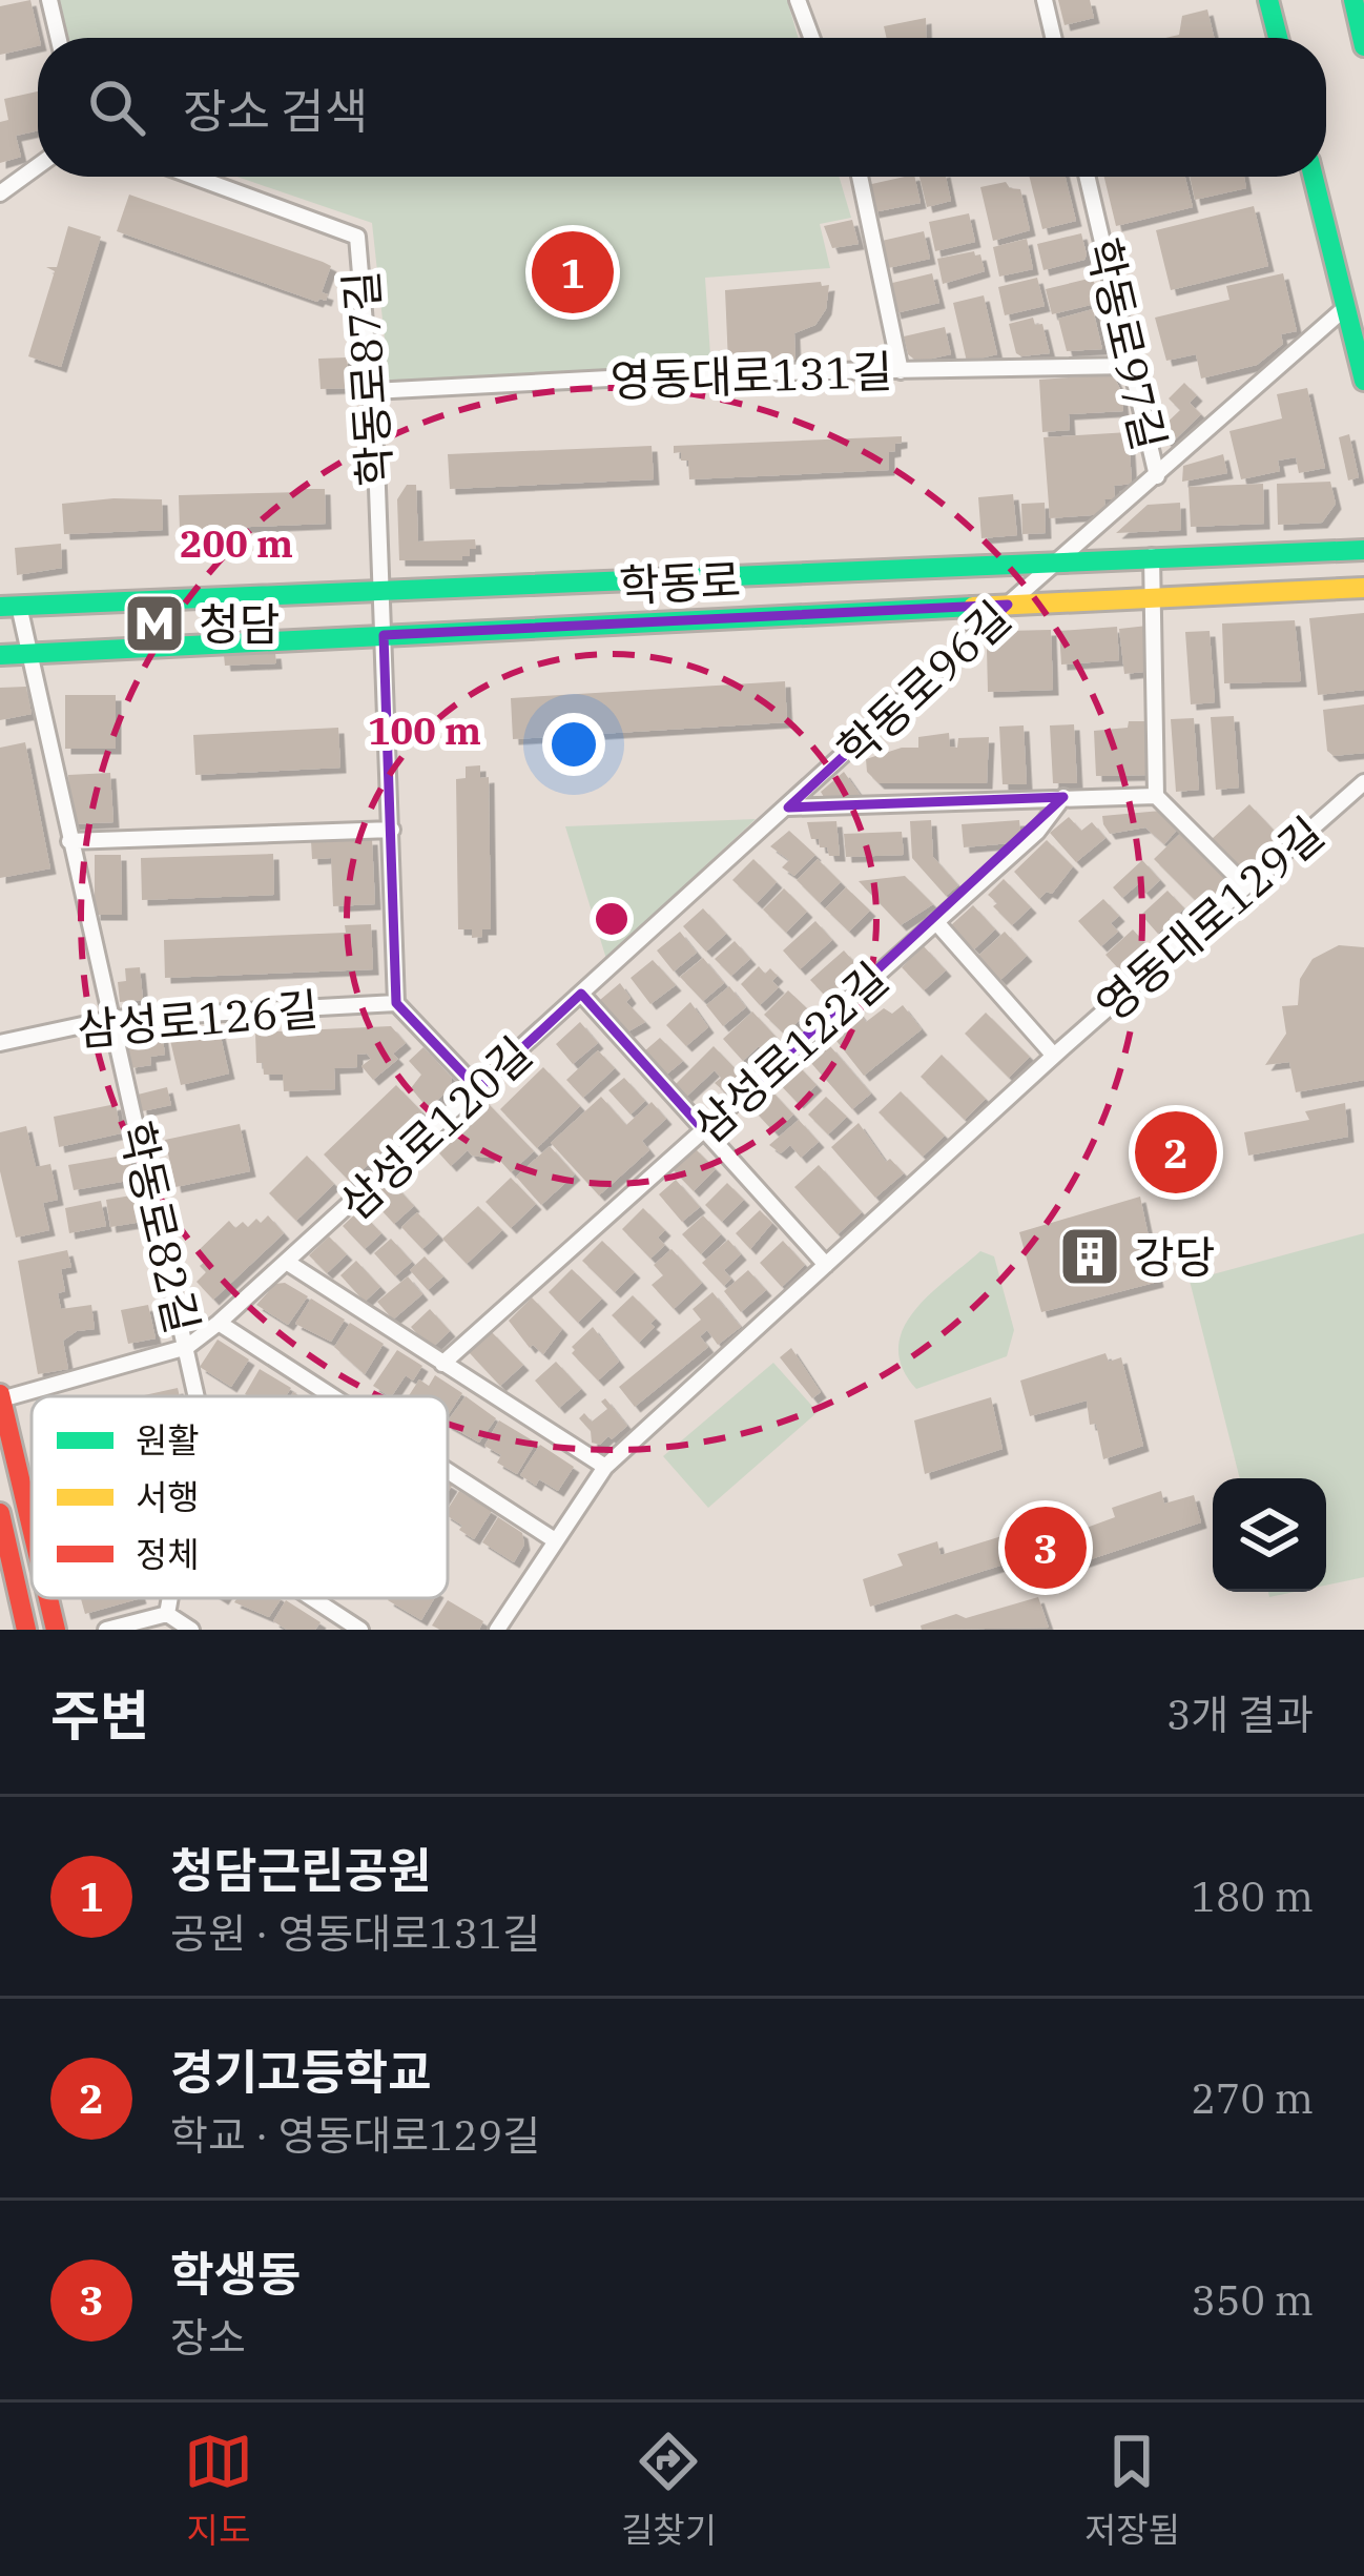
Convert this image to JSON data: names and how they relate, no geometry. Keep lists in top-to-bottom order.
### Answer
{
  "streets": {
    "main road": ["학동로"],
    "street": [
      "학동로97길",
      "영동대로131길",
      "학동로87길",
      "학동로96길",
      "영동대로129길",
      "삼성로126길",
      "삼성로122길",
      "삼성로120길",
      "학동로82길"
    ]
  },
  "crossings": [
    ["학동로97길", "영동대로131길"],
    ["학동로97길", "학동로"],
    ["학동로97길", "학동로96길"],
    ["영동대로131길", "학동로87길"],
    ["학동로87길", "학동로"],
    ["학동로87길", "삼성로126길"],
    ["학동로", "학동로96길"],
    ["학동로", "학동로82길"],
    ["학동로96길", "삼성로120길"],
    ["영동대로129길", "삼성로122길"],
    ["삼성로126길", "학동로82길"],
    ["삼성로120길", "학동로82길"]
  ],
  "places": {
    "metro station": ["청담"],
    "building": ["강당"]
  },
  "legend": ["원활", "서행", "정체"],
  "page": {
    "search": "장소 검색",
    "pins": ["1", "2", "3"],
    "heading": ["주변", "3개 결과"],
    "list": [
      {
        "mark": "1",
        "name": "청담근린공원",
        "note": "공원 · 영동대로131길",
        "value": "180 m"
      },
      {
        "mark": "2",
        "name": "경기고등학교",
        "note": "학교 · 영동대로129길",
        "value": "270 m"
      },
      {
        "mark": "3",
        "name": "학생동",
        "note": "장소",
        "value": "350 m"
      }
    ],
    "nav": ["지도", "길찾기", "저장됨"]
  },
  "rings": ["200 m", "100 m"]
}
